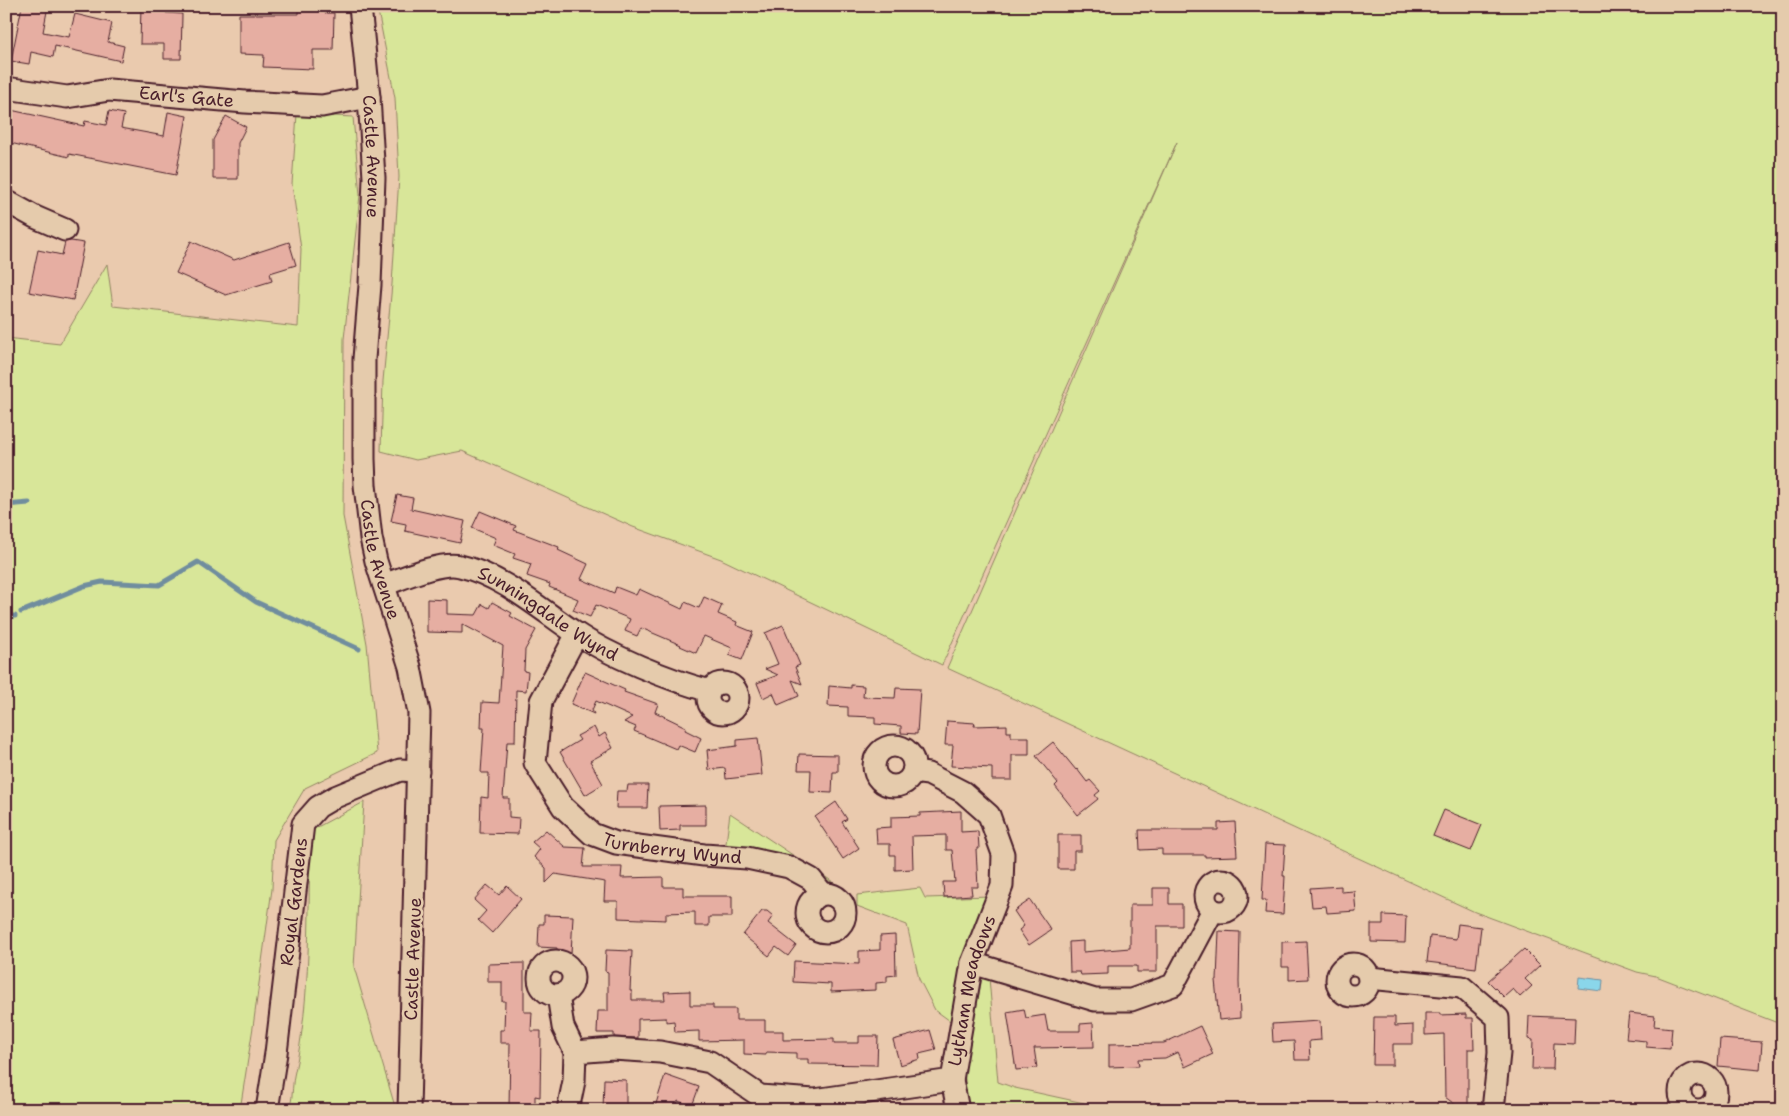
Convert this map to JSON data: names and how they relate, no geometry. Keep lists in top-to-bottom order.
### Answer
{
  "streets": {
    "street": [
      "Earl's Gate",
      "Castle Avenue",
      "Sunningdale Wynd",
      "Turnberry Wynd",
      "Royal Gardens",
      "Lytham Meadows"
    ]
  },
  "crossings": [
    ["Earl's Gate", "Castle Avenue"],
    ["Castle Avenue", "Sunningdale Wynd"],
    ["Castle Avenue", "Royal Gardens"],
    ["Sunningdale Wynd", "Turnberry Wynd"]
  ]
}
